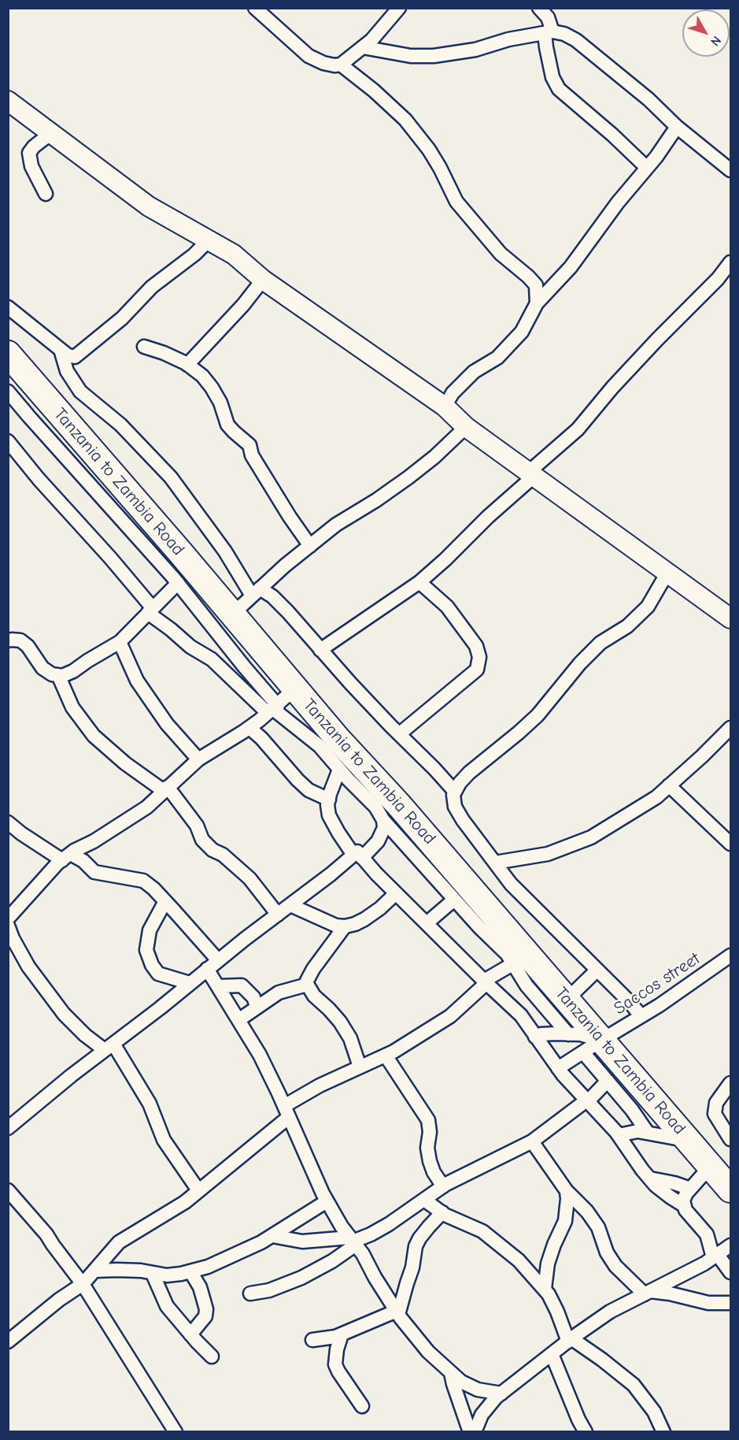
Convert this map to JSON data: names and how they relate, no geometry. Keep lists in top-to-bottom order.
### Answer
{
  "streets": {
    "highway": ["Tanzania to Zambia Road"],
    "street": ["Saccos street"]
  },
  "crossings": [
    ["Tanzania to Zambia Road", "Saccos street"]
  ],
  "north": "bottom right"
}
